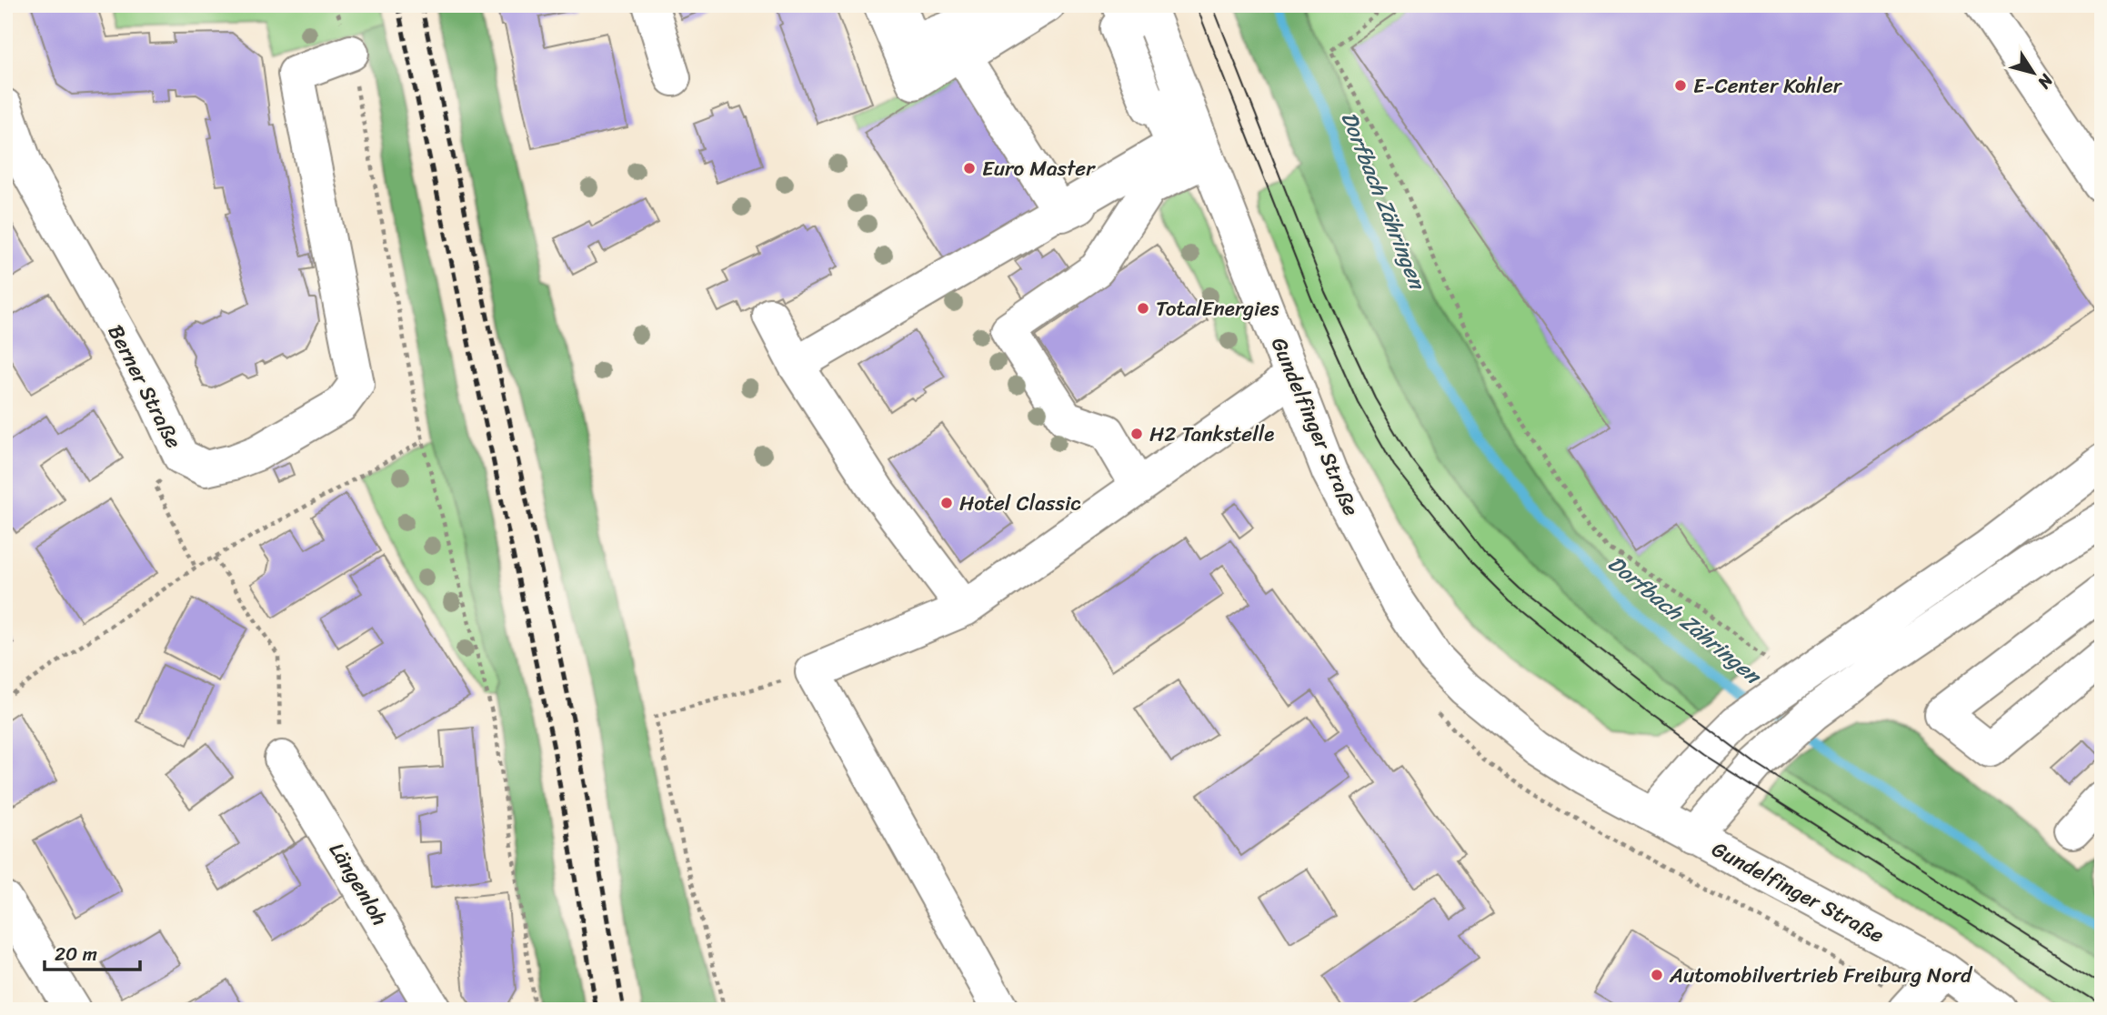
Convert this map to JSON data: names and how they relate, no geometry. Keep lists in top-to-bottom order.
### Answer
{
  "streets": {
    "street": ["Berner Straße", "Gundelfinger Straße", "Längenloh"]
  },
  "water": ["Dorfbach Zähringen"],
  "places": [
    "E-Center Kohler",
    "Euro Master",
    "TotalEnergies",
    "H2 Tankstelle",
    "Hotel Classic",
    "Automobilvertrieb Freiburg Nord"
  ],
  "scale_bar": "20 m",
  "north": "bottom right"
}
